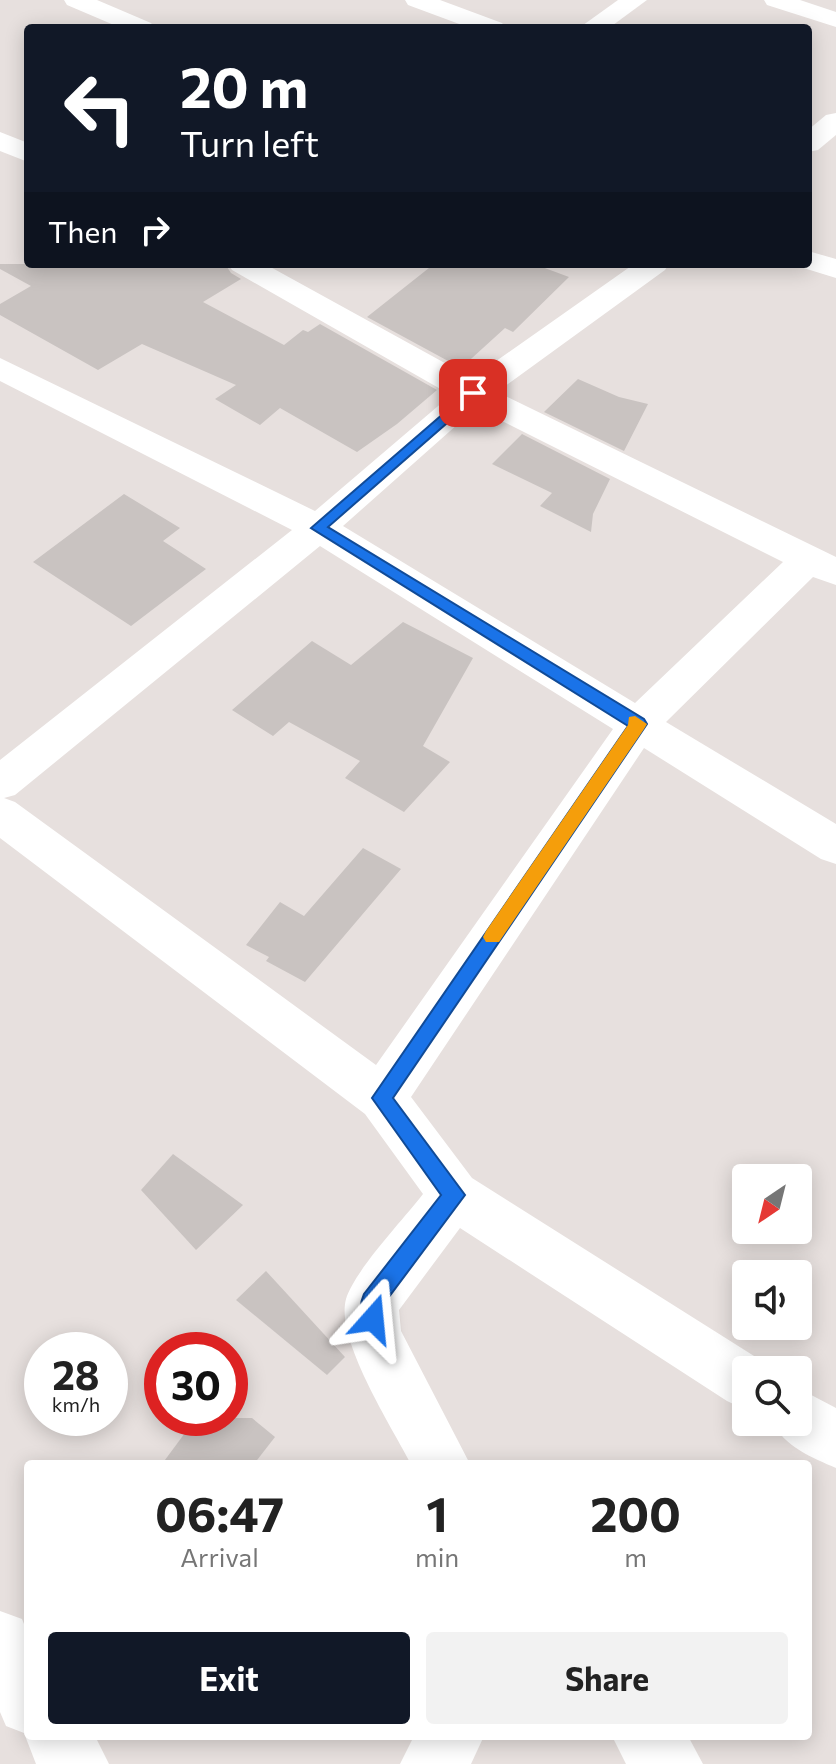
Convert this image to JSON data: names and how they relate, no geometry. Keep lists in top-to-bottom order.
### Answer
{
  "north": "bottom left",
  "page": {
    "turn": ["20 m", "Turn left"],
    "then": "Then",
    "speed": "28 km/h",
    "limit": "30",
    "eta": [
      "06:47",
      "Arrival",
      "1",
      "min",
      "200",
      "m"
    ],
    "buttons": ["Exit", "Share"]
  }
}
